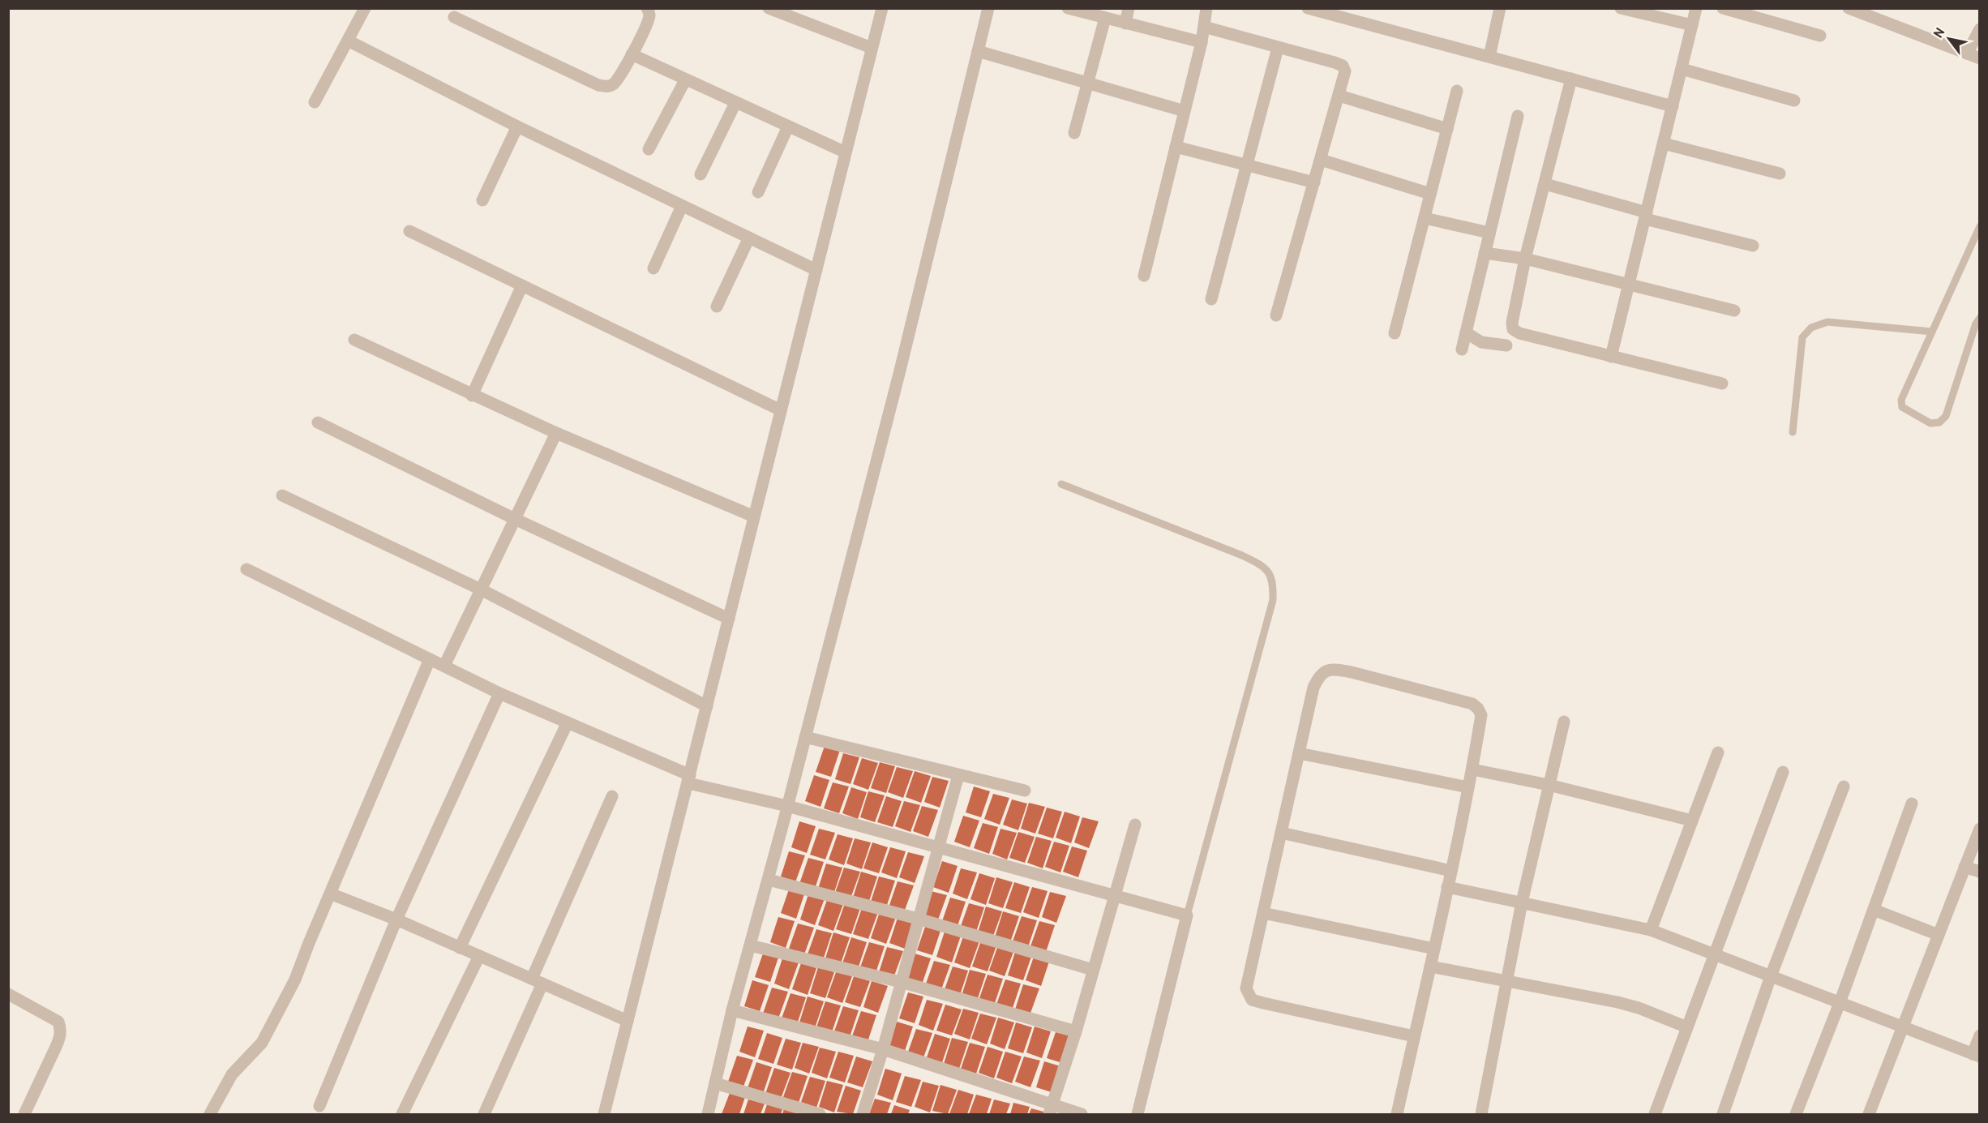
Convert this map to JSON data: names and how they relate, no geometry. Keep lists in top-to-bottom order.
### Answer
{
  "north": "top left"
}
